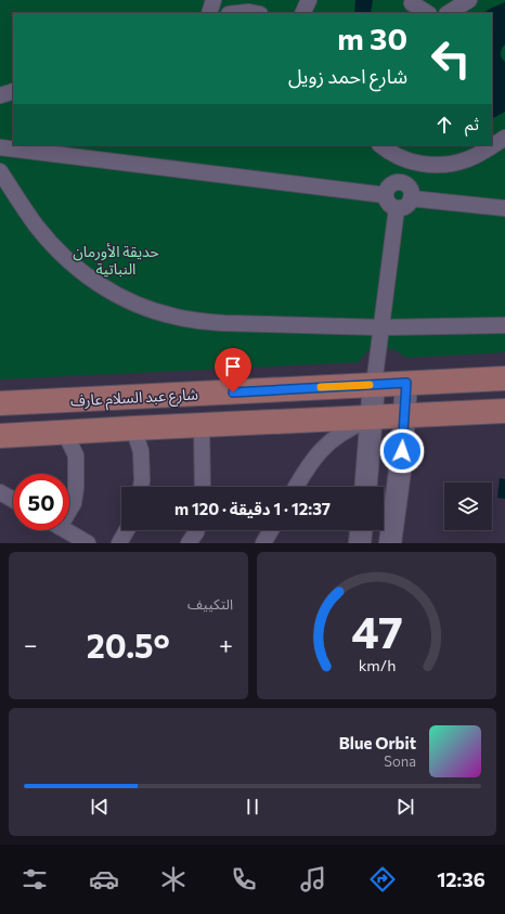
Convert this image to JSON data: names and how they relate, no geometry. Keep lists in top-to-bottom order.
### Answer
{
  "streets": {
    "main road": ["شارع عبد السلام عارف"]
  },
  "parks": ["حديقة الأورمان النباتية"],
  "page": {
    "turn": ["30 m", "شارع احمد زويل"],
    "then": "ثم",
    "limit": "50",
    "trip": "12:37 · 1 دقيقة · 120 m",
    "tile": "التكييف",
    "heat": ["−", "20.5°", "+"],
    "song": ["Blue Orbit", "Sona"],
    "tabs": "12:36",
    "gauge": ["47", "km/h"]
  }
}
